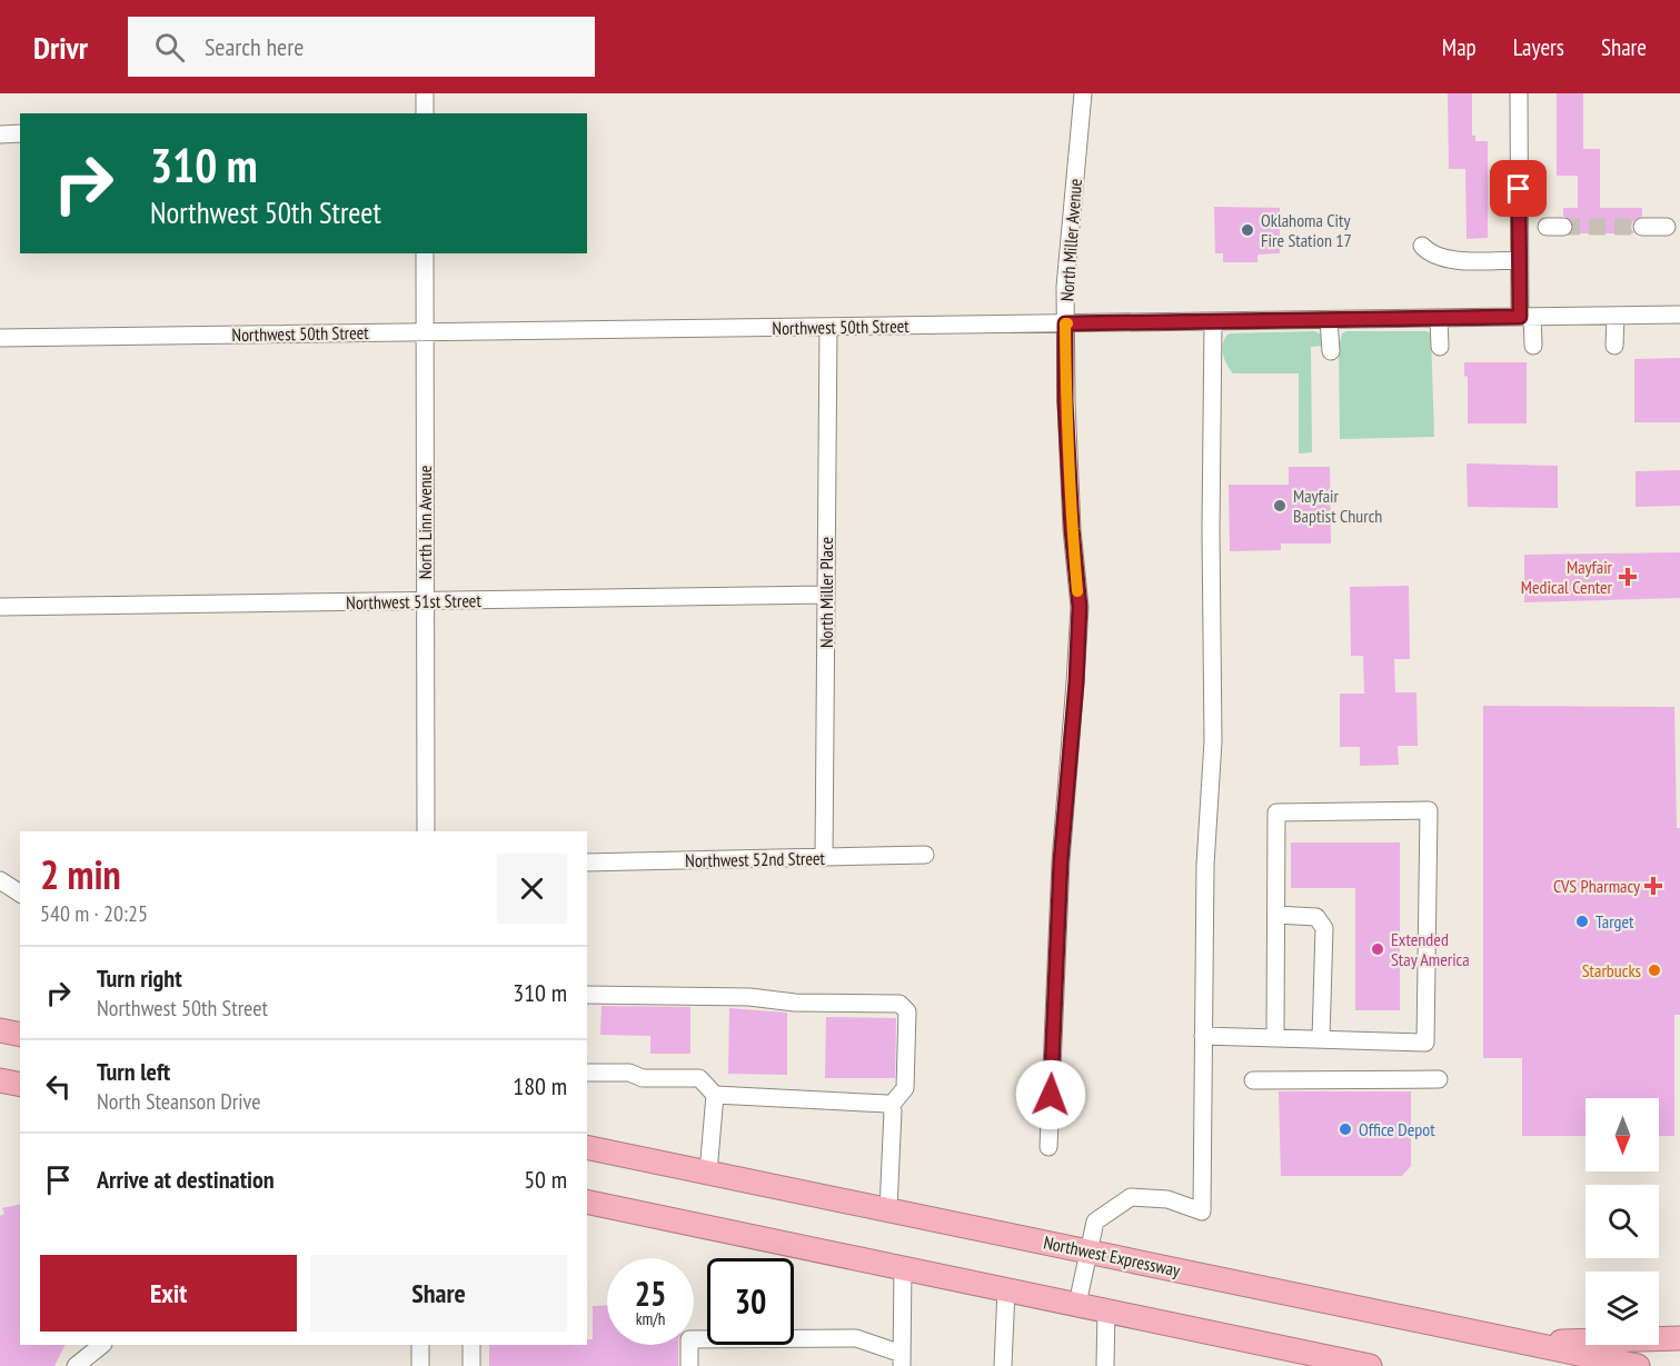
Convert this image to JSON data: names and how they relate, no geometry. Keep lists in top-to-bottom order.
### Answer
{
  "streets": {
    "highway": ["Northwest Expressway"],
    "street": [
      "North Miller Avenue",
      "Northwest 50th Street",
      "North Linn Avenue",
      "North Miller Place",
      "Northwest 51st Street",
      "Northwest 52nd Street"
    ]
  },
  "crossings": [
    ["North Miller Avenue", "Northwest 50th Street"],
    ["Northwest 50th Street", "North Linn Avenue"],
    ["Northwest 50th Street", "North Miller Place"],
    ["North Linn Avenue", "Northwest 51st Street"],
    ["North Miller Place", "Northwest 51st Street"],
    ["North Miller Place", "Northwest 52nd Street"]
  ],
  "places": {
    "other": [
      "Oklahoma City Fire Station 17",
      "Mayfair Baptist Church",
      "Target",
      "Extended Stay America",
      "Starbucks",
      "Office Depot"
    ],
    "health": ["Mayfair Medical Center", "CVS Pharmacy"]
  },
  "north": "bottom",
  "page": {
    "header": "Drivr",
    "search": "Search here",
    "nav": ["Map", "Layers", "Share"],
    "turn": ["310 m", "Northwest 50th Street"],
    "heading": ["2 min", "540 m · 20:25"],
    "list": [
      {
        "name": "Turn right",
        "note": "Northwest 50th Street",
        "value": "310 m"
      },
      {
        "name": "Turn left",
        "note": "North Steanson Drive",
        "value": "180 m"
      },
      {
        "name": "Arrive at destination",
        "value": "50 m"
      }
    ],
    "buttons": ["Exit", "Share"],
    "speed": "25 km/h",
    "limit": "30"
  }
}
